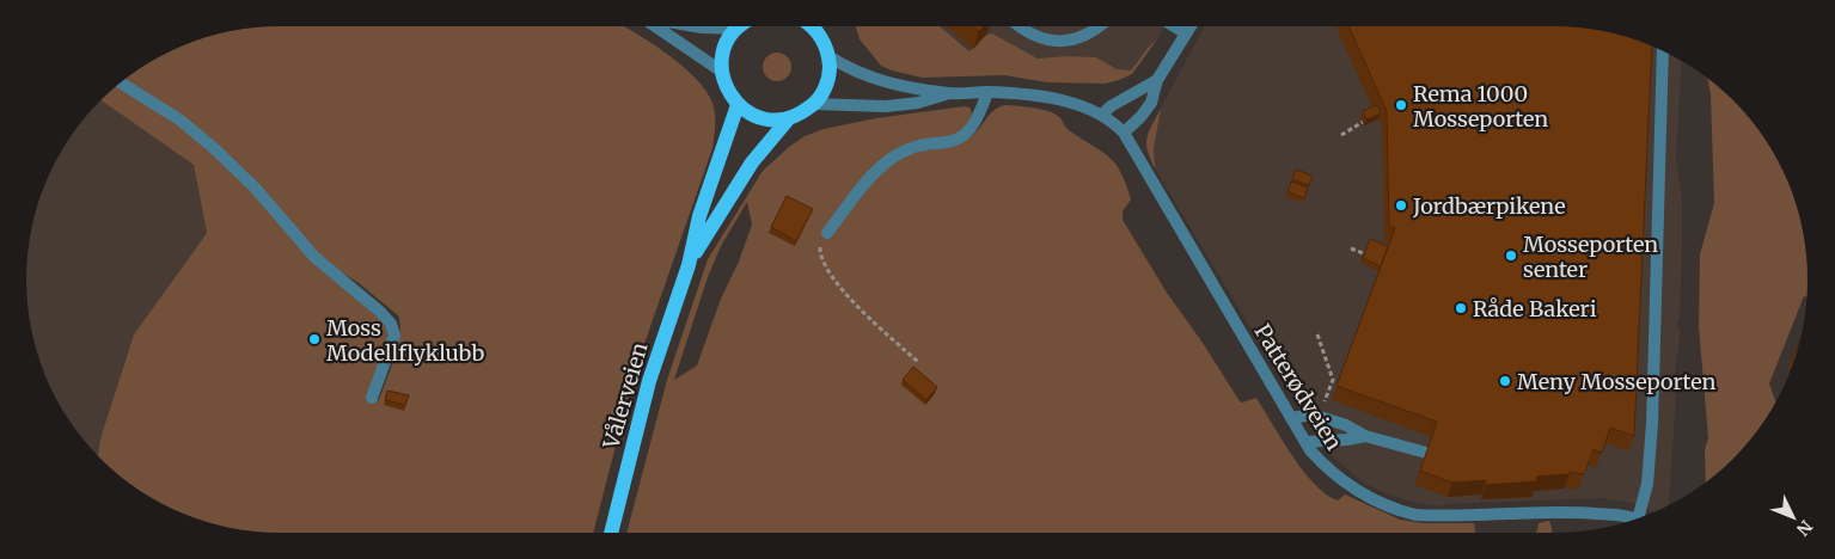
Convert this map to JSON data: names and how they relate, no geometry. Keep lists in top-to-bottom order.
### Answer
{
  "streets": {
    "main road": ["Vålerveien"],
    "street": ["Patterødveien"]
  },
  "places": [
    "Rema 1000 Mosseporten",
    "Jordbærpikene",
    "Mosseporten senter",
    "Råde Bakeri",
    "Moss Modellflyklubb",
    "Meny Mosseporten"
  ],
  "north": "bottom right"
}
